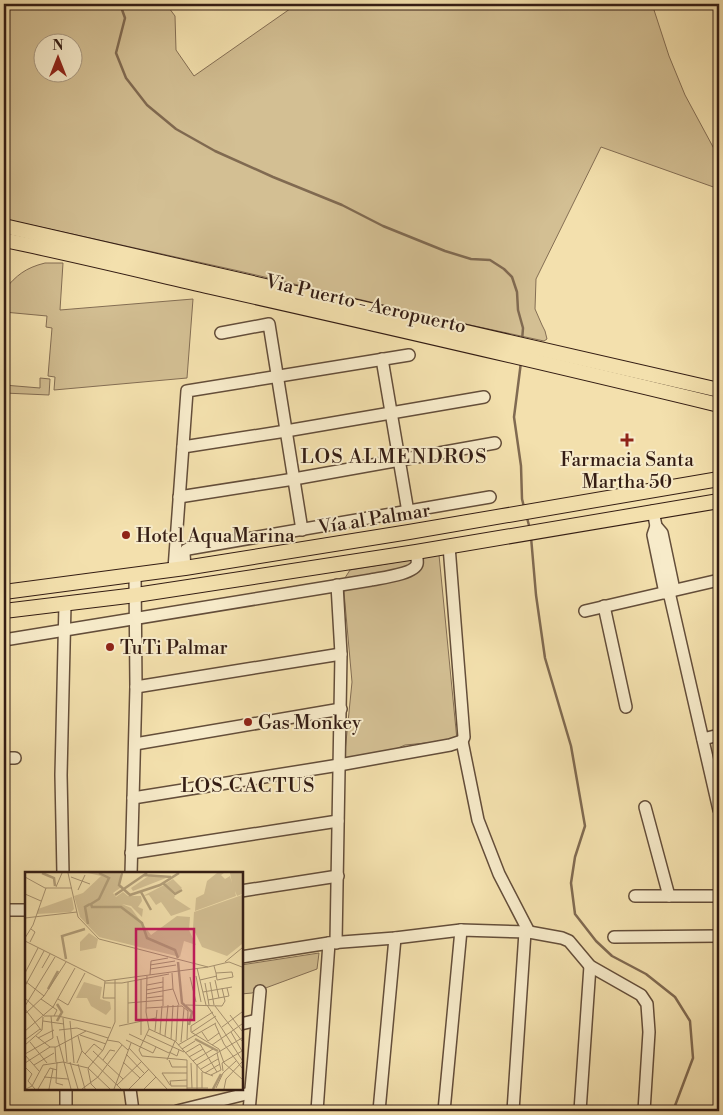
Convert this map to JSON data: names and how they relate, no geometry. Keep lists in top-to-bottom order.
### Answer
{
  "streets": {
    "main road": ["Via Puerto - Aeropuerto", "Vía al Palmar"]
  },
  "districts": ["LOS ALMENDROS", "LOS CACTUS"],
  "places": {
    "health": ["Farmacia Santa Martha 50"],
    "other": ["Hotel AquaMarina", "TuTi Palmar", "Gas Monkey"]
  },
  "north": "top"
}
